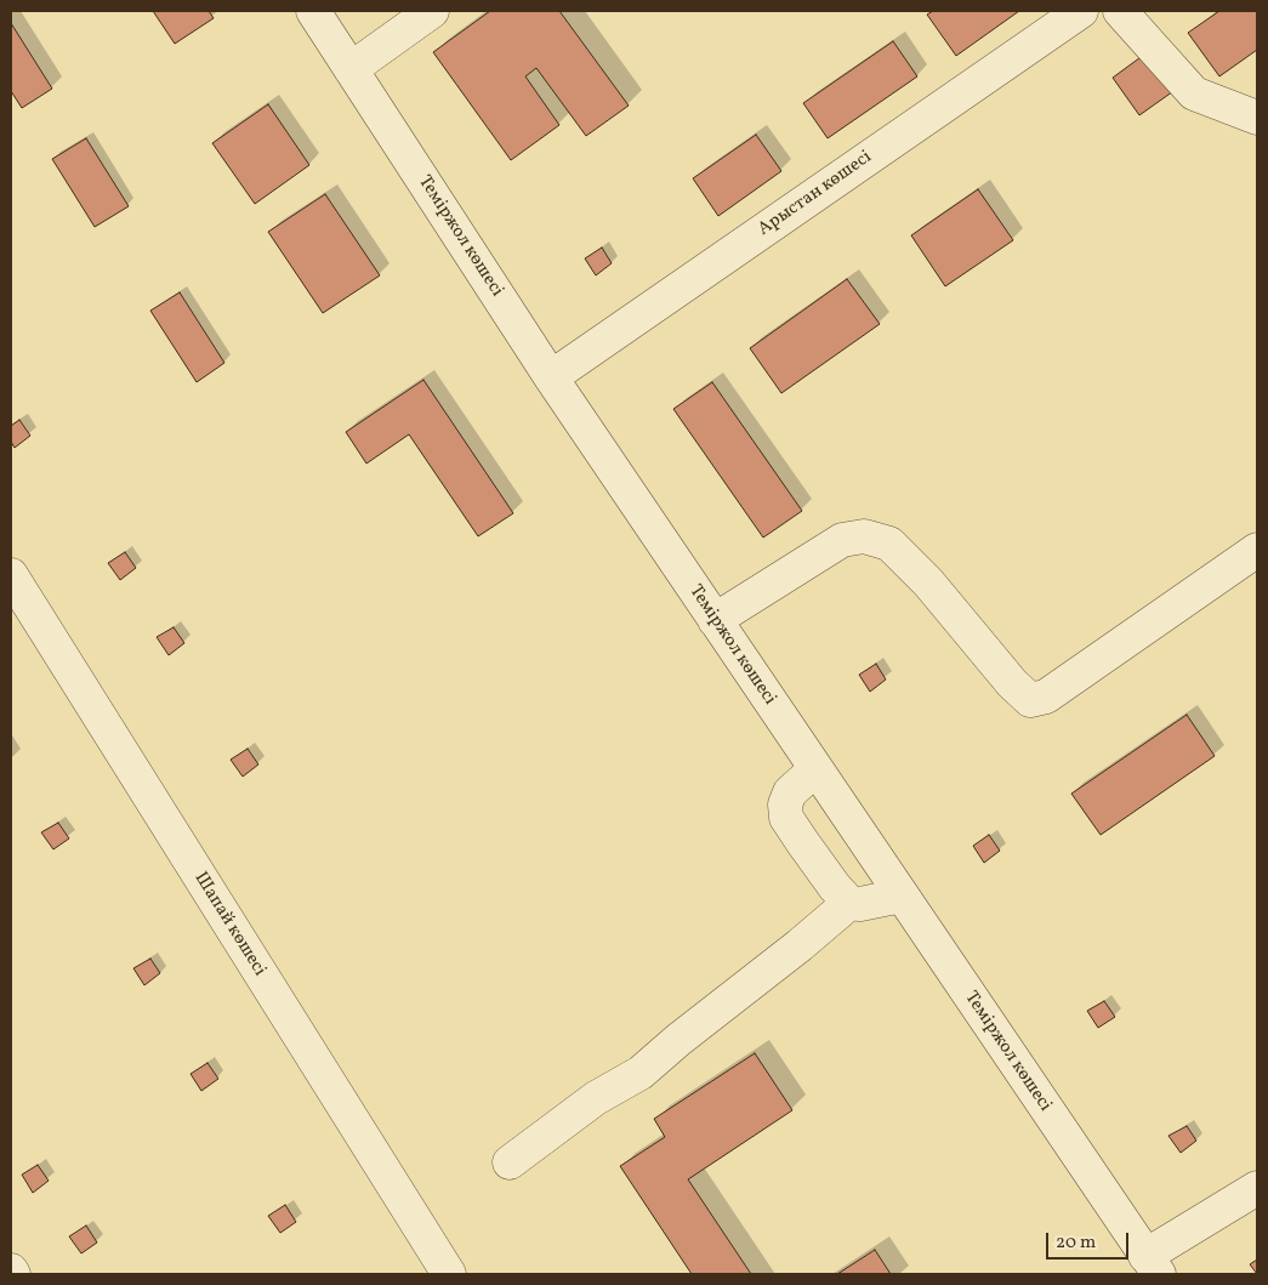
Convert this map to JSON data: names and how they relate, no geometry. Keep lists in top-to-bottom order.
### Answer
{
  "streets": {
    "street": ["Арыстан көшесі", "Теміржол көшесі", "Шапай көшесі"]
  },
  "crossings": [
    ["Арыстан көшесі", "Теміржол көшесі"]
  ],
  "scale_bar": "20 m"
}
